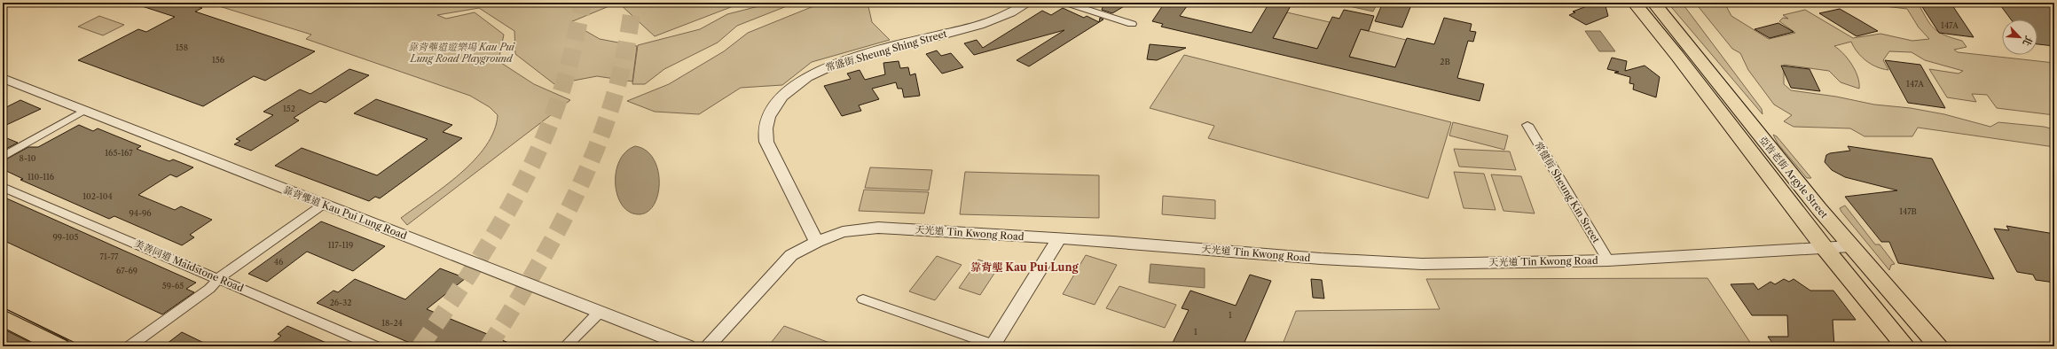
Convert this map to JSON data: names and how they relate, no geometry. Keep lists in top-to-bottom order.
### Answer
{
  "streets": {
    "main road": ["亞皆老街 Argyle Street"],
    "street": [
      "常盛街 Sheung Shing Street",
      "常健街 Sheung Kin Street",
      "靠背壟道 Kau Pui Lung Road",
      "天光道 Tin Kwong Road",
      "美善同道 Maidstone Road"
    ]
  },
  "crossings": [
    ["常盛街 Sheung Shing Street", "天光道 Tin Kwong Road"],
    ["亞皆老街 Argyle Street", "天光道 Tin Kwong Road"],
    ["常健街 Sheung Kin Street", "天光道 Tin Kwong Road"]
  ],
  "districts": ["靠背壟 Kau Pui Lung"],
  "parks": ["靠背壟道遊樂場 Kau Pui Lung Road Playground"],
  "house_numbers": [
    "147A",
    "158",
    "156",
    "2B",
    "147A",
    "152",
    "165-167",
    "8-10",
    "110-116",
    "102-104",
    "147B",
    "94-96",
    "99-105",
    "117-119",
    "71-77",
    "46",
    "67-69",
    "59-65",
    "26-32",
    "1",
    "18-24",
    "1"
  ],
  "north": "bottom right"
}
